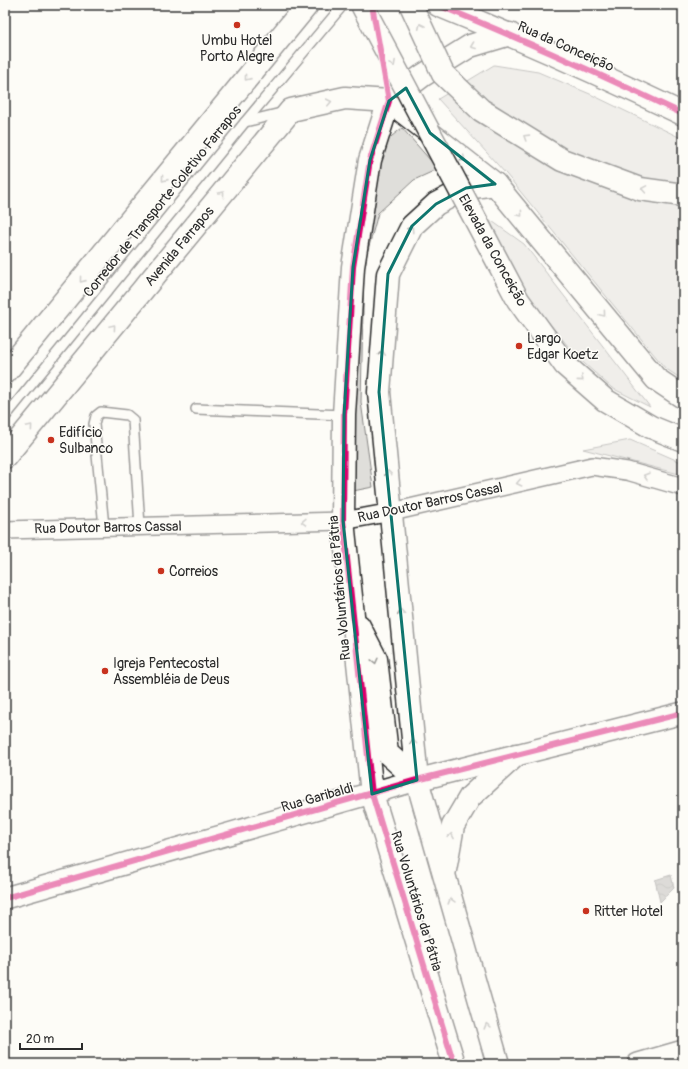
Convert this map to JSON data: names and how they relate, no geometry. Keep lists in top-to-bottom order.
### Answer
{
  "streets": {
    "main road": [
      "Rua da Conceição",
      "Avenida Farrapos",
      "Elevada da Conceição",
      "Rua Voluntários da Pátria"
    ],
    "street": ["Rua Doutor Barros Cassal", "Rua Garibaldi"],
    "lane": ["Corredor de Transporte Coletivo Farrapos"]
  },
  "crossings": [
    ["Rua Doutor Barros Cassal", "Rua Voluntários da Pátria"],
    ["Rua Voluntários da Pátria", "Rua Garibaldi"]
  ],
  "one_way": ["Rua Doutor Barros Cassal"],
  "places": [
    "Umbu Hotel Porto Alegre",
    "Largo Edgar Koetz",
    "Edifício Sulbanco",
    "Correios",
    "Igreja Pentecostal Assembléia de Deus",
    "Ritter Hotel"
  ],
  "scale_bar": "20 m"
}
